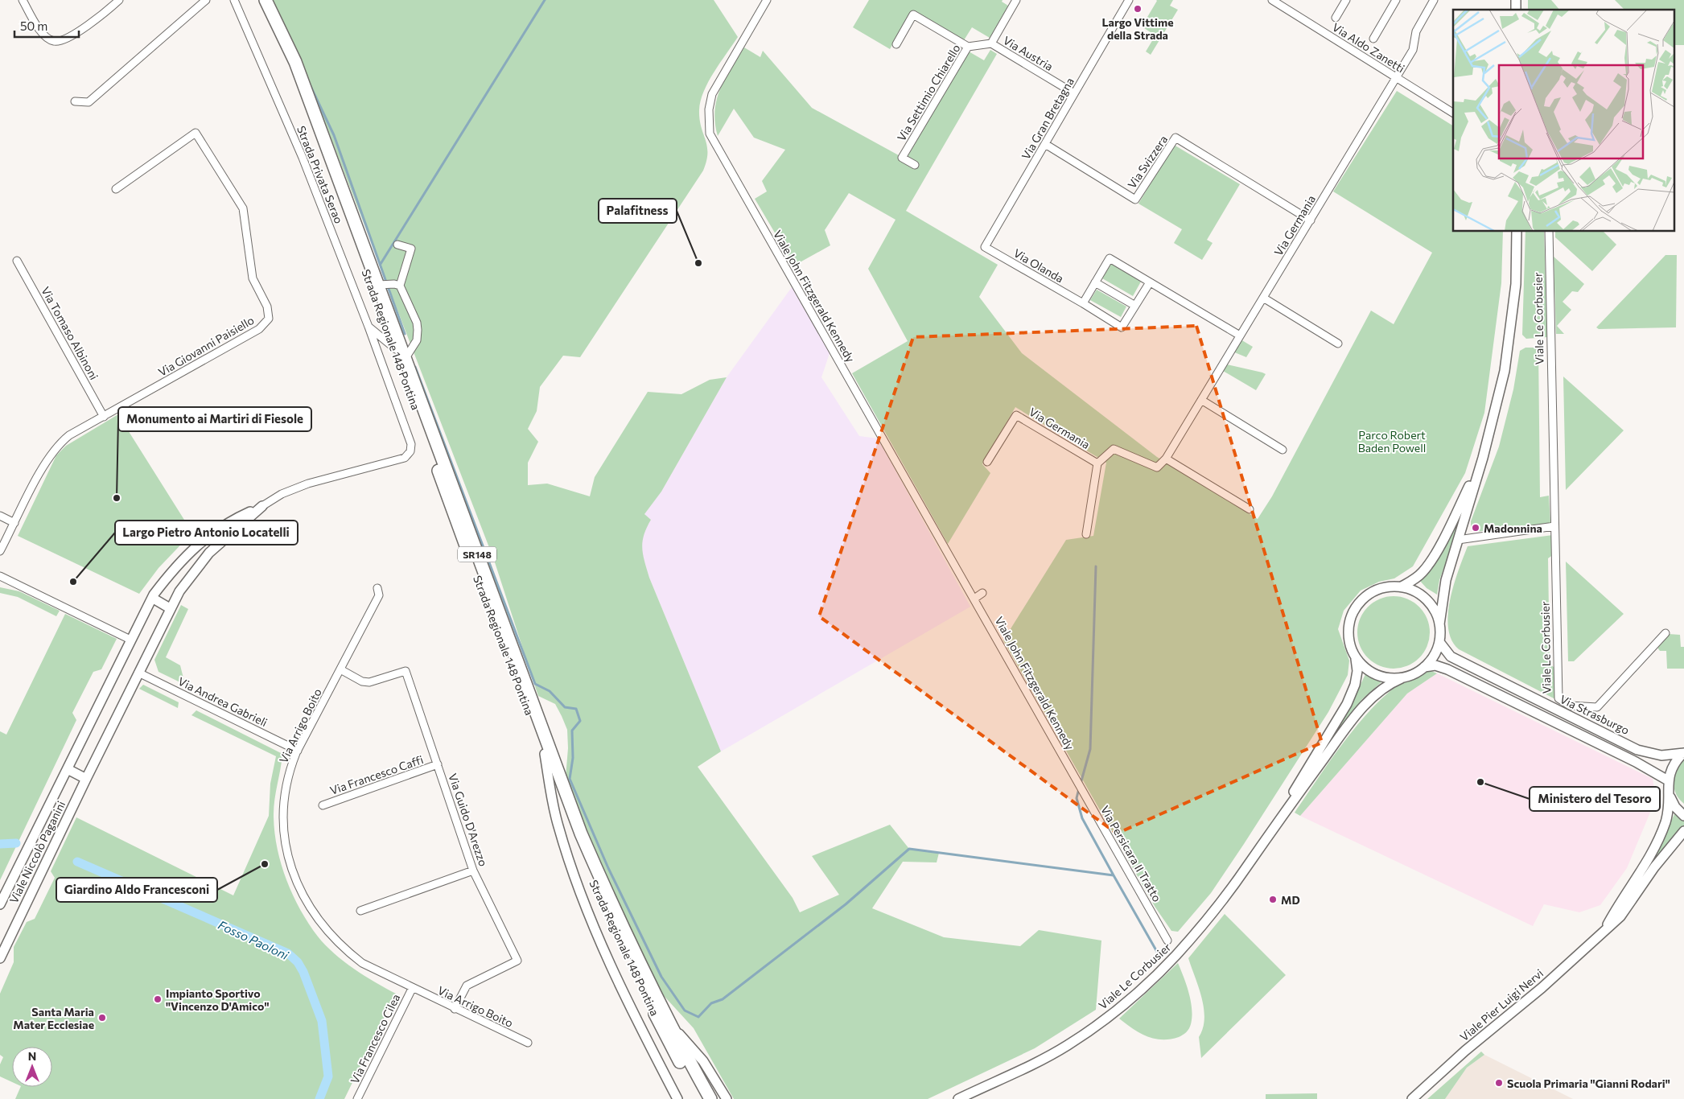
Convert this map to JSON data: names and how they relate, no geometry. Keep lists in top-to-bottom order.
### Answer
{
  "streets": {
    "main road": ["Strada Regionale 148 Pontina", "SR148"],
    "street": [
      "Via Aldo Zanetti",
      "Via Austria",
      "Via Settimio Chiarello",
      "Via Gran Bretagna",
      "Via Svizzera",
      "Strada Privata Serao",
      "Via Germania",
      "Via Olanda",
      "Viale John Fitzgerald Kennedy",
      "Viale Le Corbusier",
      "Via Tomaso Albinoni",
      "Via Giovanni Paisiello",
      "Via Andrea Gabrieli",
      "Via Strasburgo",
      "Via Arrigo Boito",
      "Via Francesco Caffi",
      "Via Guido D'Arezzo",
      "Viale Niccolò Paganini",
      "Via Persicara II Tratto",
      "Viale Pier Luigi Nervi",
      "Via Francesco Cilea"
    ]
  },
  "crossings": [
    ["Via Aldo Zanetti", "Via Germania"],
    ["Via Austria", "Via Settimio Chiarello"],
    ["Via Austria", "Via Gran Bretagna"],
    ["Via Gran Bretagna", "Via Svizzera"],
    ["Via Gran Bretagna", "Via Olanda"],
    ["Via Svizzera", "Via Germania"],
    ["Strada Privata Serao", "Strada Regionale 148 Pontina"],
    ["Strada Privata Serao", "Viale Niccolò Paganini"],
    ["Viale John Fitzgerald Kennedy", "Via Persicara II Tratto"],
    ["Viale Le Corbusier", "Via Strasburgo"],
    ["Via Tomaso Albinoni", "Via Giovanni Paisiello"],
    ["Via Andrea Gabrieli", "Via Arrigo Boito"],
    ["Via Andrea Gabrieli", "Viale Niccolò Paganini"],
    ["Via Arrigo Boito", "Via Guido D'Arezzo"],
    ["Via Arrigo Boito", "Via Francesco Cilea"],
    ["Via Francesco Caffi", "Via Guido D'Arezzo"]
  ],
  "water": ["Fosso Paoloni"],
  "parks": ["Parco Robert Baden Powell"],
  "places": [
    "Largo Vittime della Strada",
    "Palafitness",
    "Monumento ai Martiri di Fiesole",
    "Madonnina",
    "Largo Pietro Antonio Locatelli",
    "Ministero del Tesoro",
    "Giardino Aldo Francesconi",
    "MD",
    "Impianto Sportivo \"Vincenzo D'Amico\"",
    "Santa Maria Mater Ecclesiae",
    "Scuola Primaria \"Gianni Rodari\""
  ],
  "scale_bar": "50 m",
  "north": "top"
}
